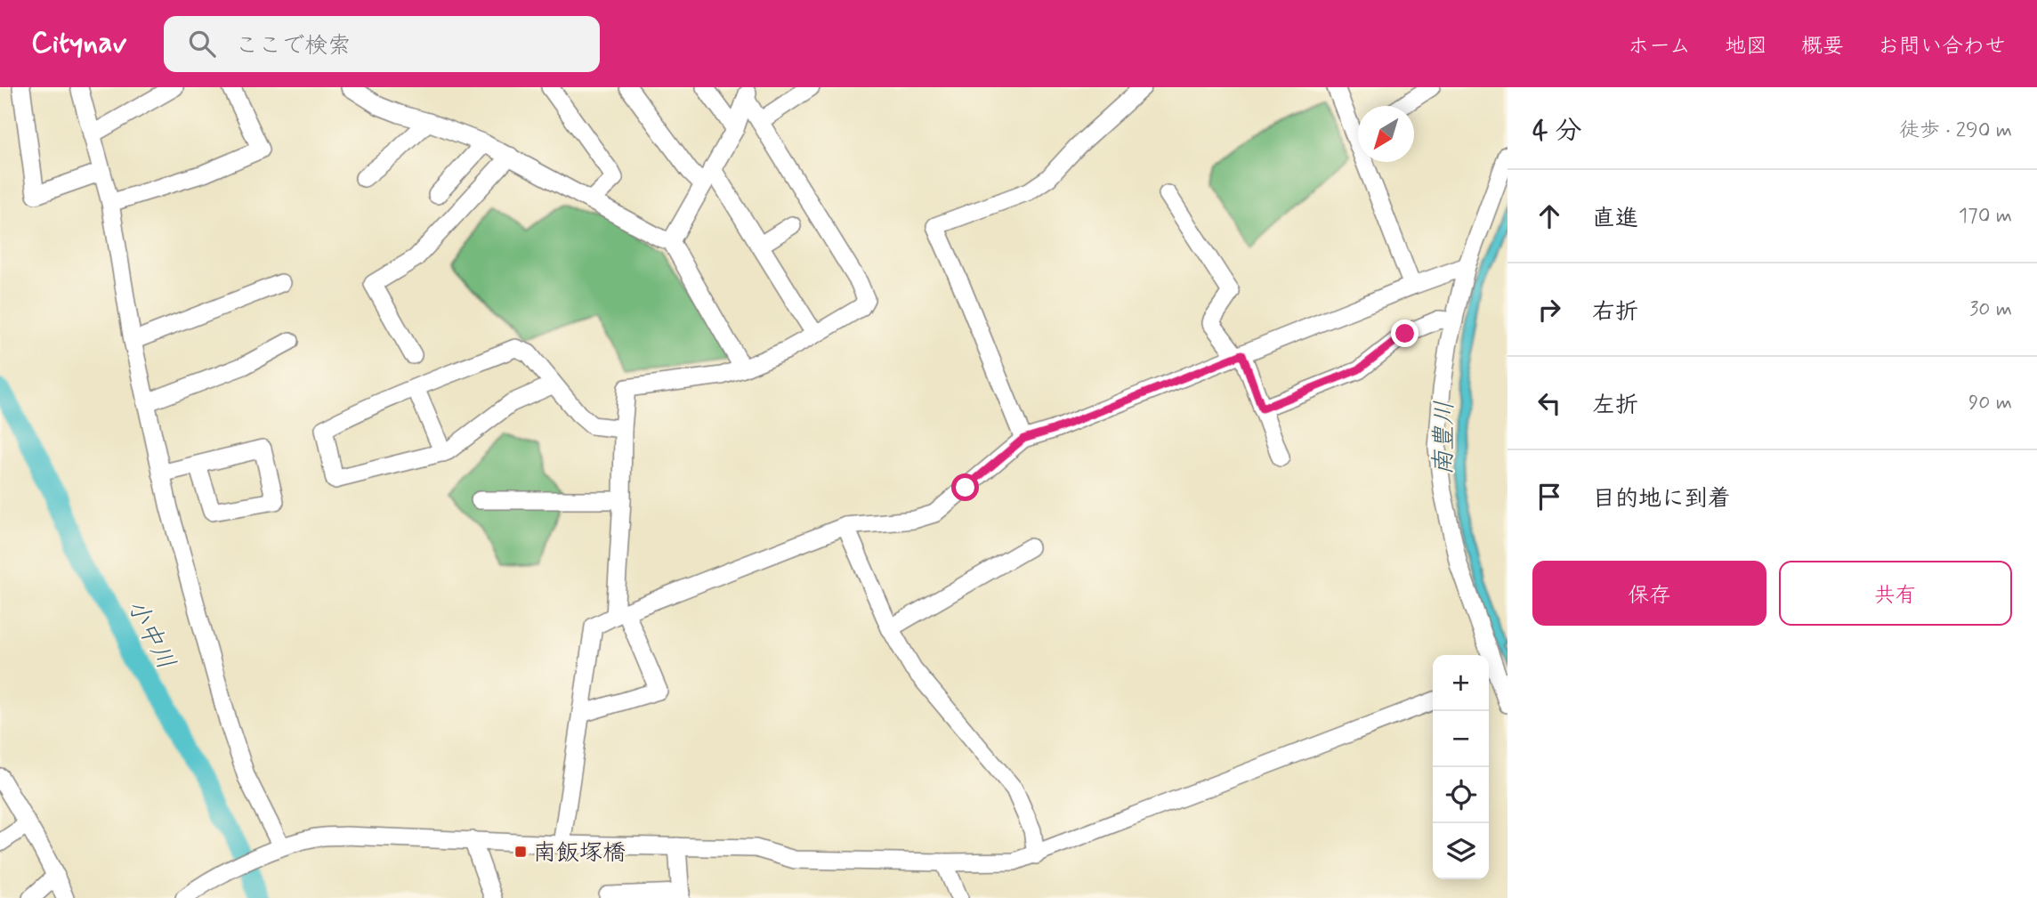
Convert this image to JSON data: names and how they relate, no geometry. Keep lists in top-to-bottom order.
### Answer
{
  "water": ["南豊川", "小中川"],
  "places": {
    "transit": ["南飯塚橋"]
  },
  "north": "bottom left",
  "page": {
    "header": "Citynav",
    "search": "ここで検索",
    "nav": [
      "ホーム",
      "地図",
      "概要",
      "お問い合わせ"
    ],
    "heading": ["4 分", "徒歩 · 290 m"],
    "list": [
      ["直進", "170 m"],
      ["右折", "30 m"],
      ["左折", "90 m"],
      "目的地に到着"
    ],
    "buttons": ["保存", "共有"],
    "map_buttons": ["+", "−"]
  }
}
